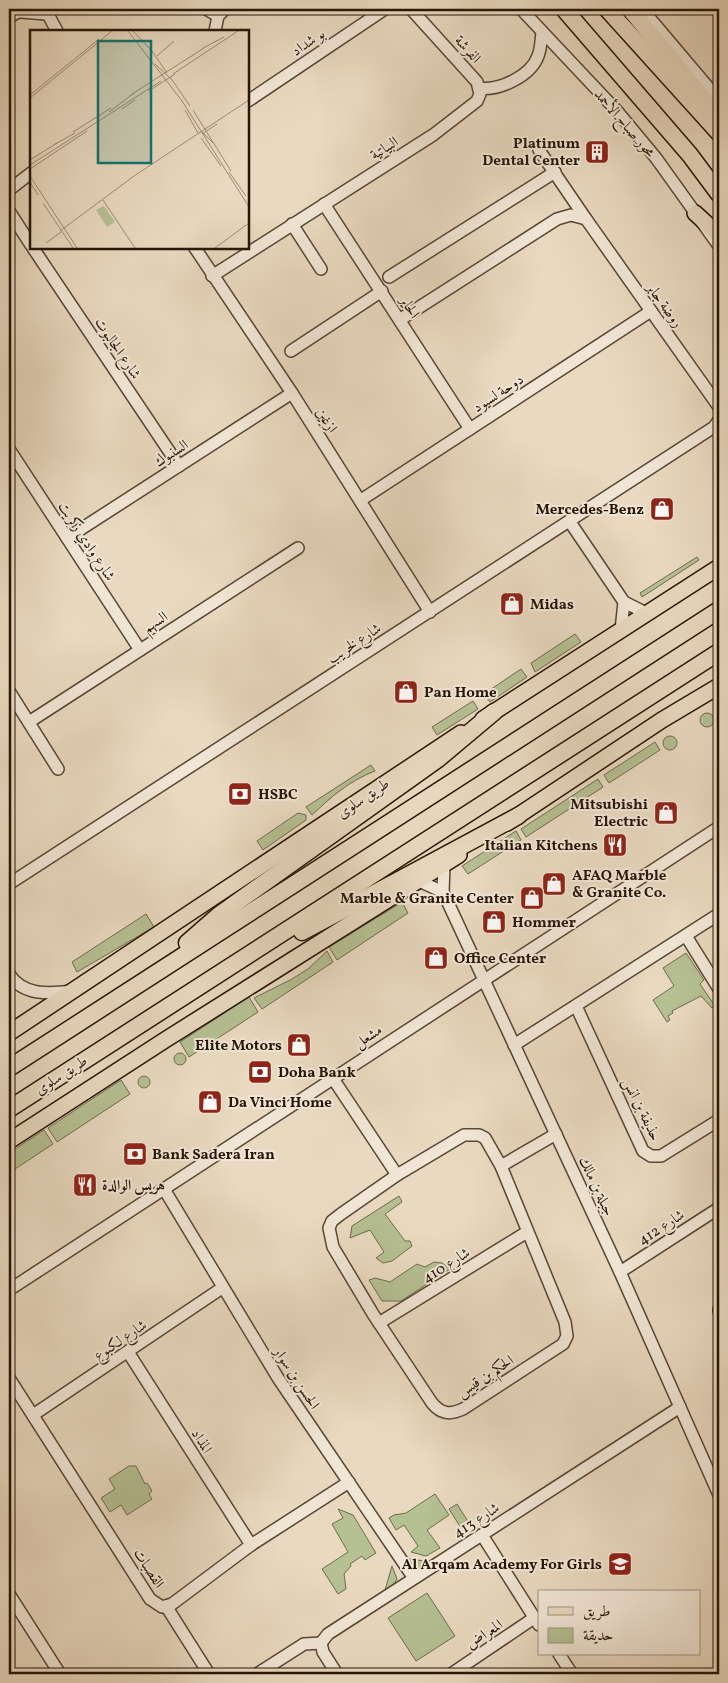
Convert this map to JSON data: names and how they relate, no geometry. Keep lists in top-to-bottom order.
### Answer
{
  "streets": {
    "highway": ["محور صباح الأحمد", "طريق سلوى"],
    "street": [
      "بو شداد",
      "الفرشة",
      "البياتية",
      "روضة جابر",
      "الحاير",
      "شارع الجالبوت",
      "دوحة لسيود",
      "ازغين",
      "السنبوك",
      "شارع وادي زكريت",
      "السهم",
      "شارع لخريب",
      "مشعل",
      "حذيفة بن انس",
      "جبلة بن مالك",
      "شارع 412",
      "شارع 410",
      "شارع لكبوع",
      "الحكم بن قيس",
      "الحسن بن سوار",
      "المذاد",
      "شارع 413",
      "القصبات",
      "المعراض"
    ]
  },
  "crossings": [
    ["الفرشة", "البياتية"],
    ["البياتية", "الحاير"],
    ["البياتية", "ازغين"],
    ["روضة جابر", "دوحة لسيود"],
    ["الحاير", "دوحة لسيود"],
    ["شارع الجالبوت", "السنبوك"],
    ["دوحة لسيود", "ازغين"],
    ["ازغين", "السنبوك"],
    ["ازغين", "شارع لخريب"],
    ["السنبوك", "شارع وادي زكريت"],
    ["شارع وادي زكريت", "السهم"],
    ["طريق سلوى", "جبلة بن مالك"],
    ["مشعل", "جبلة بن مالك"],
    ["مشعل", "الحسن بن سوار"],
    ["جبلة بن مالك", "شارع 412"],
    ["جبلة بن مالك", "شارع 413"],
    ["شارع 410", "الحكم بن قيس"],
    ["شارع لكبوع", "الحسن بن سوار"],
    ["شارع لكبوع", "المذاد"],
    ["شارع لكبوع", "القصبات"],
    ["الحسن بن سوار", "شارع 413"],
    ["الحسن بن سوار", "القصبات"],
    ["المذاد", "القصبات"]
  ],
  "places": {
    "building": ["Platinum Dental Center"],
    "shop": [
      "Mercedes-Benz",
      "Midas",
      "Pan Home",
      "Mitsubishi Electric",
      "AFAQ Marble & Granite Co.",
      "Marble & Granite Center",
      "Hommer",
      "Office Center",
      "Elite Motors",
      "Da Vinci Home"
    ],
    "bank": ["HSBC", "Doha Bank", "Bank Sadera Iran"],
    "restaurant": ["Italian Kitchens", "هريس الوالدة"],
    "school or university": ["Al Arqam Academy For Girls"]
  },
  "legend": ["طريق", "حديقة"]
}
